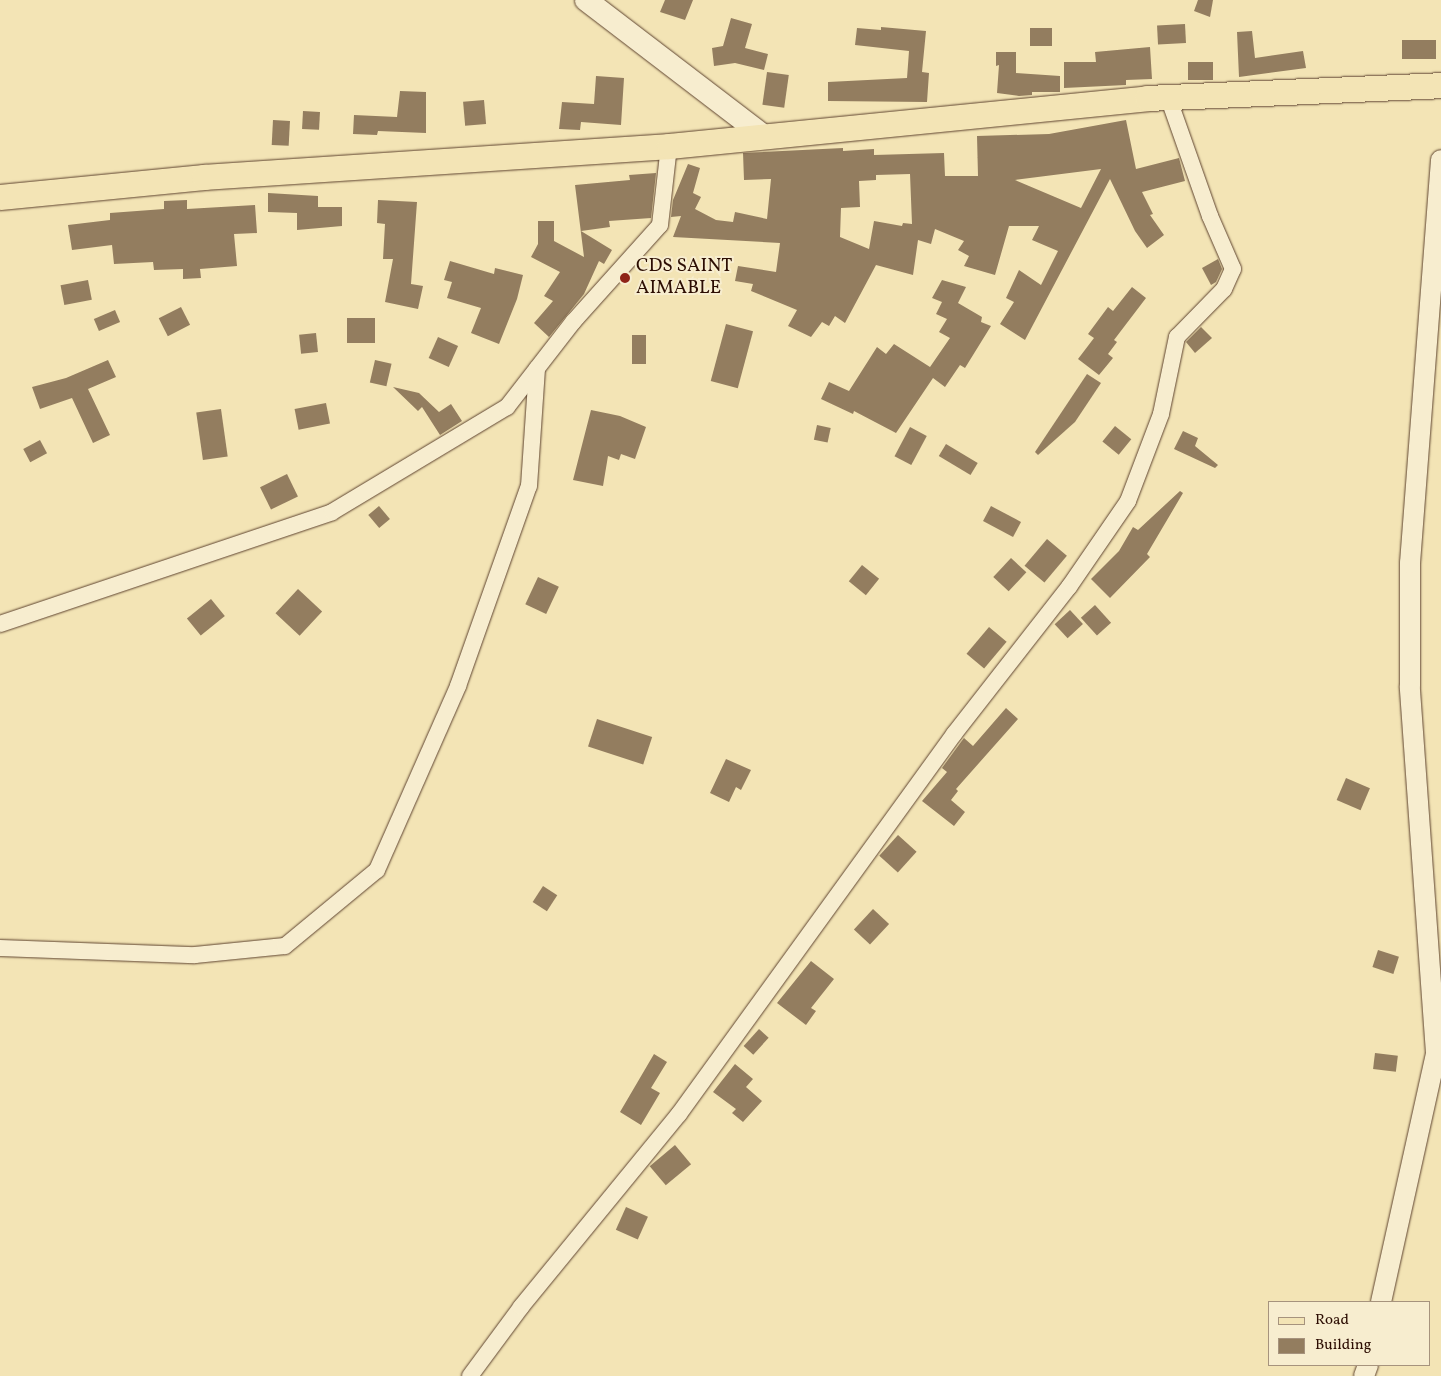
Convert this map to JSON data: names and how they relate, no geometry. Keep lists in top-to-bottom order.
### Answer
{
  "places": ["CDS SAINT AIMABLE"],
  "legend": ["Road", "Building"]
}
